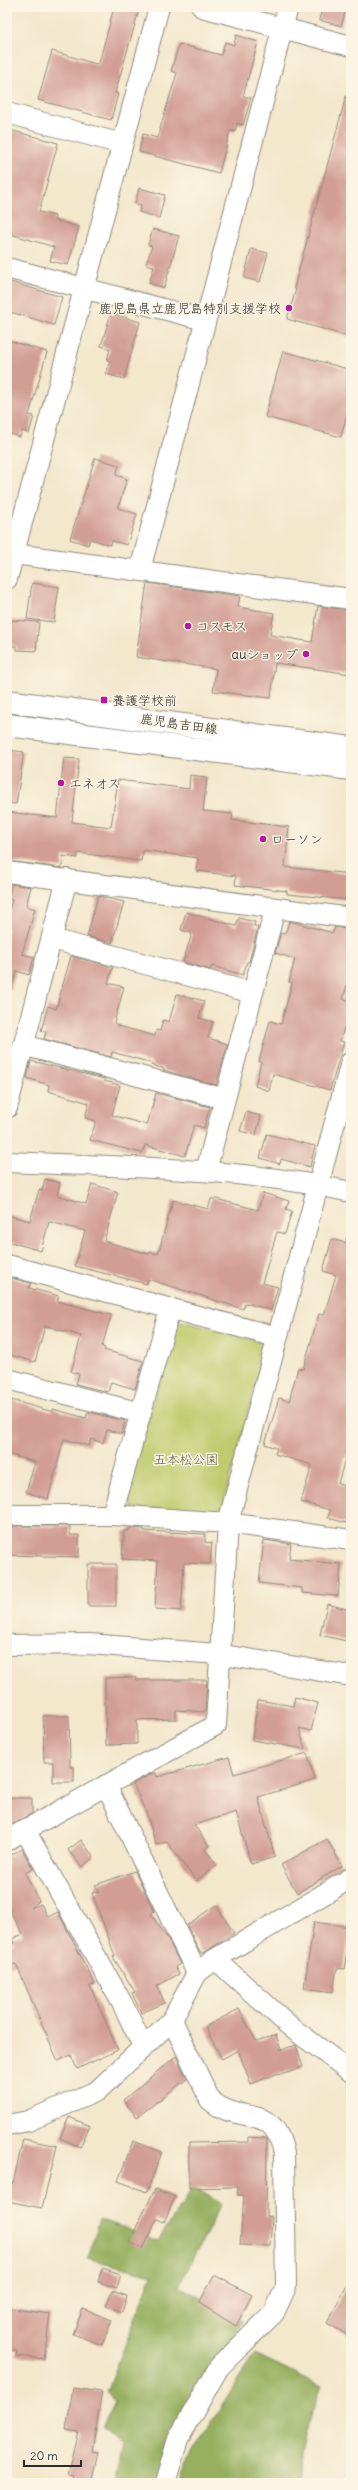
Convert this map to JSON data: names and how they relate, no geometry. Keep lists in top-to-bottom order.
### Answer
{
  "streets": {
    "main road": ["鹿児島吉田線"]
  },
  "parks": ["五本松公園"],
  "places": {
    "other": [
      "鹿児島県立鹿児島特別支援学校",
      "コスモス",
      "auショップ",
      "エネオス",
      "ローソン"
    ],
    "transit": ["養護学校前"]
  },
  "scale_bar": "20 m"
}
